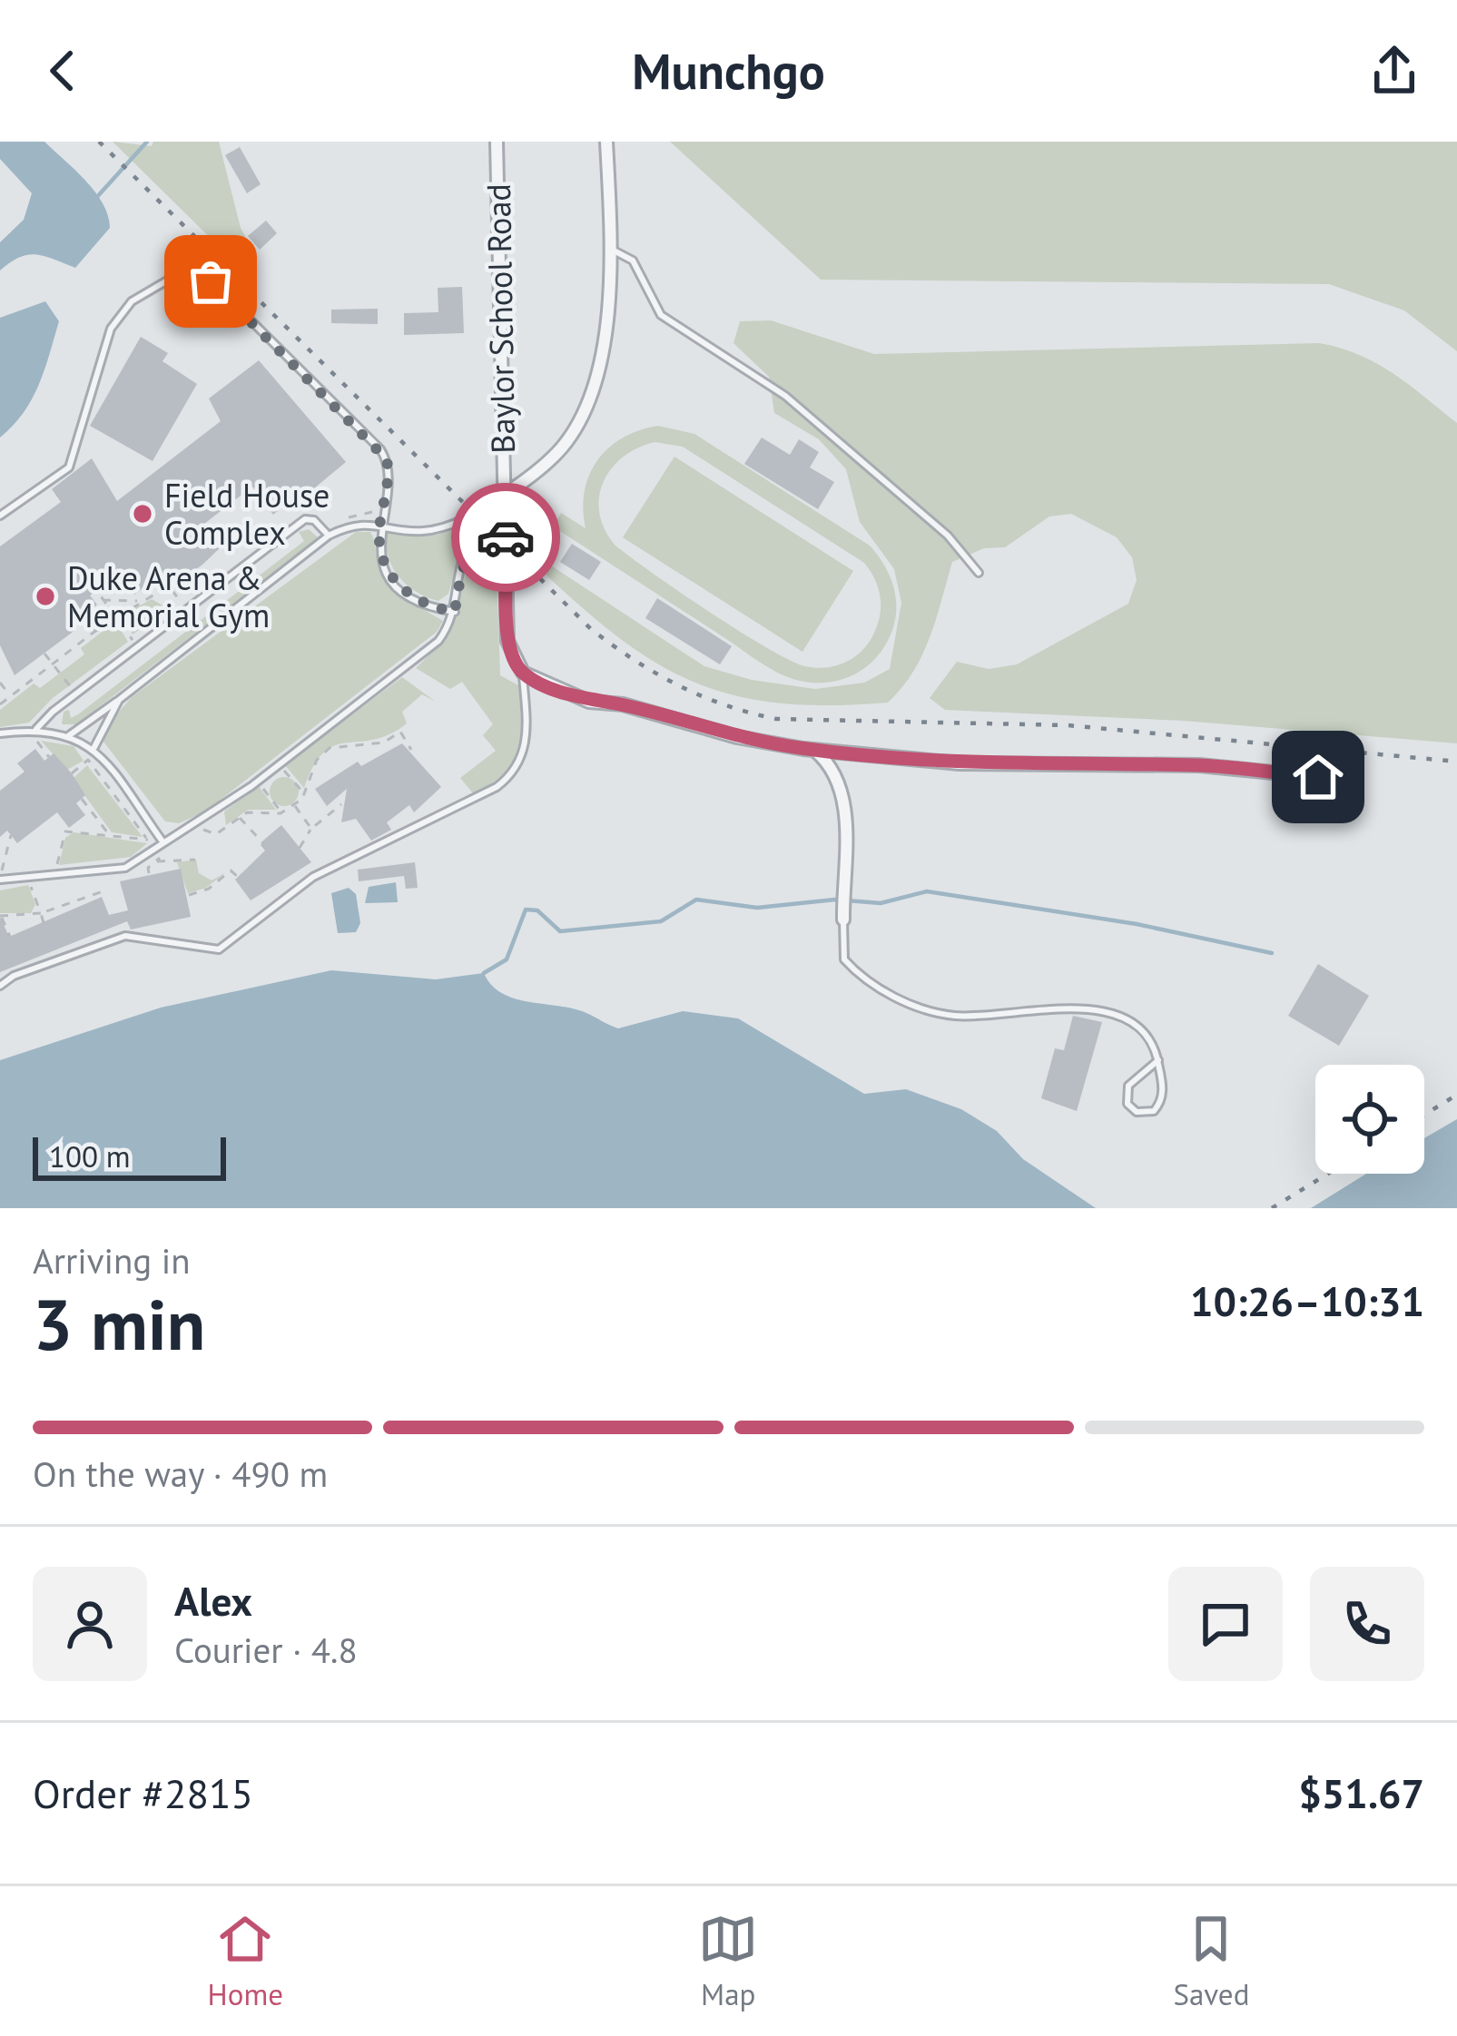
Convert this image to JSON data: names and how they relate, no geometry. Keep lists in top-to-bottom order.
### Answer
{
  "streets": {
    "street": ["Baylor School Road"]
  },
  "places": ["Field House Complex", "Duke Arena & Memorial Gym"],
  "scale_bar": "100 m",
  "page": {
    "header": "Munchgo",
    "scale": "100 m",
    "heading": ["3 min", "Arriving in", "10:26–10:31"],
    "panel": [
      "Alex",
      "Courier · 4.8",
      "Order #2815",
      "$51.67"
    ],
    "bar": "On the way · 490 m",
    "tabs": ["Home", "Map", "Saved"]
  }
}
